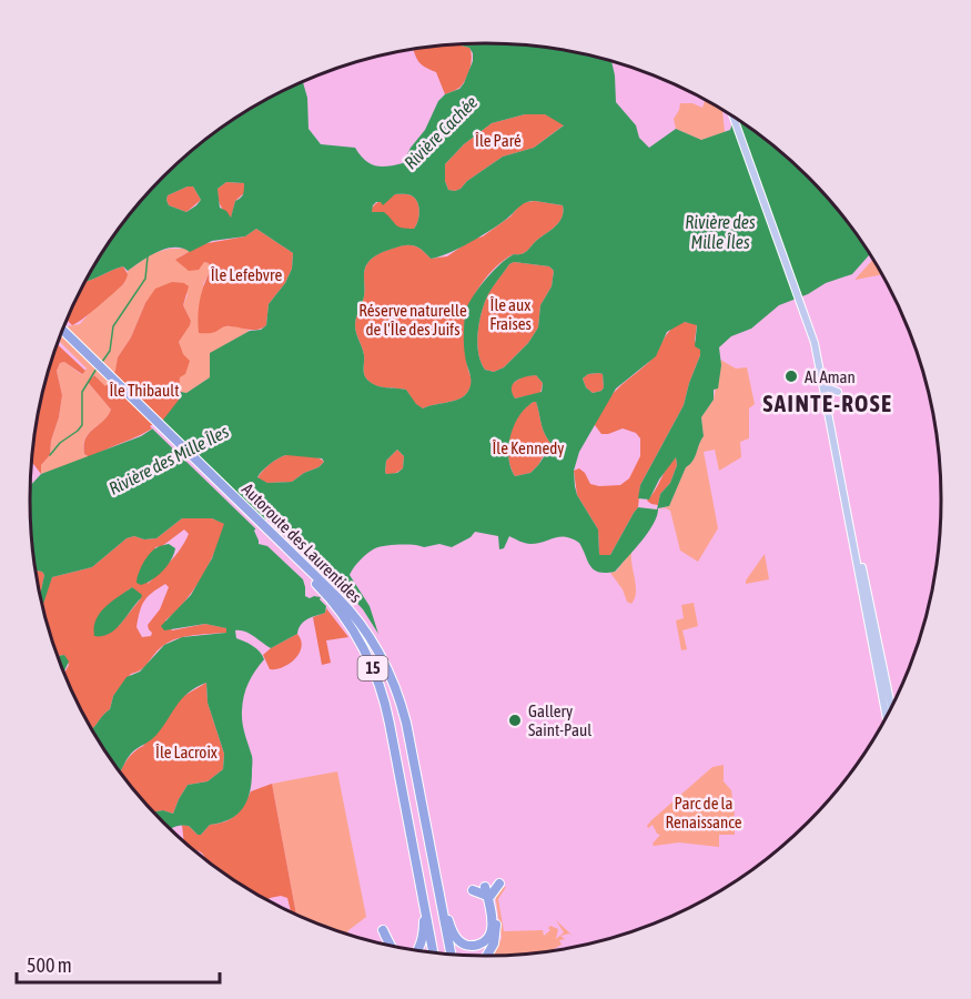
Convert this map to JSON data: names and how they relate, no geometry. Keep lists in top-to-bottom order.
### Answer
{
  "streets": {
    "highway": ["Autoroute des Laurentides", "15"]
  },
  "districts": ["SAINTE-ROSE"],
  "water": ["Rivière Cachée", "Rivière des Mille Îles"],
  "parks": [
    "Île Paré",
    "Île Lefebvre",
    "Île aux Fraises",
    "Réserve naturelle de l'Île des Juifs",
    "Île Thibault",
    "Île Kennedy",
    "Île Lacroix",
    "Parc de la Renaissance"
  ],
  "places": ["Al Aman", "Gallery Saint-Paul"],
  "scale_bar": "500 m"
}
